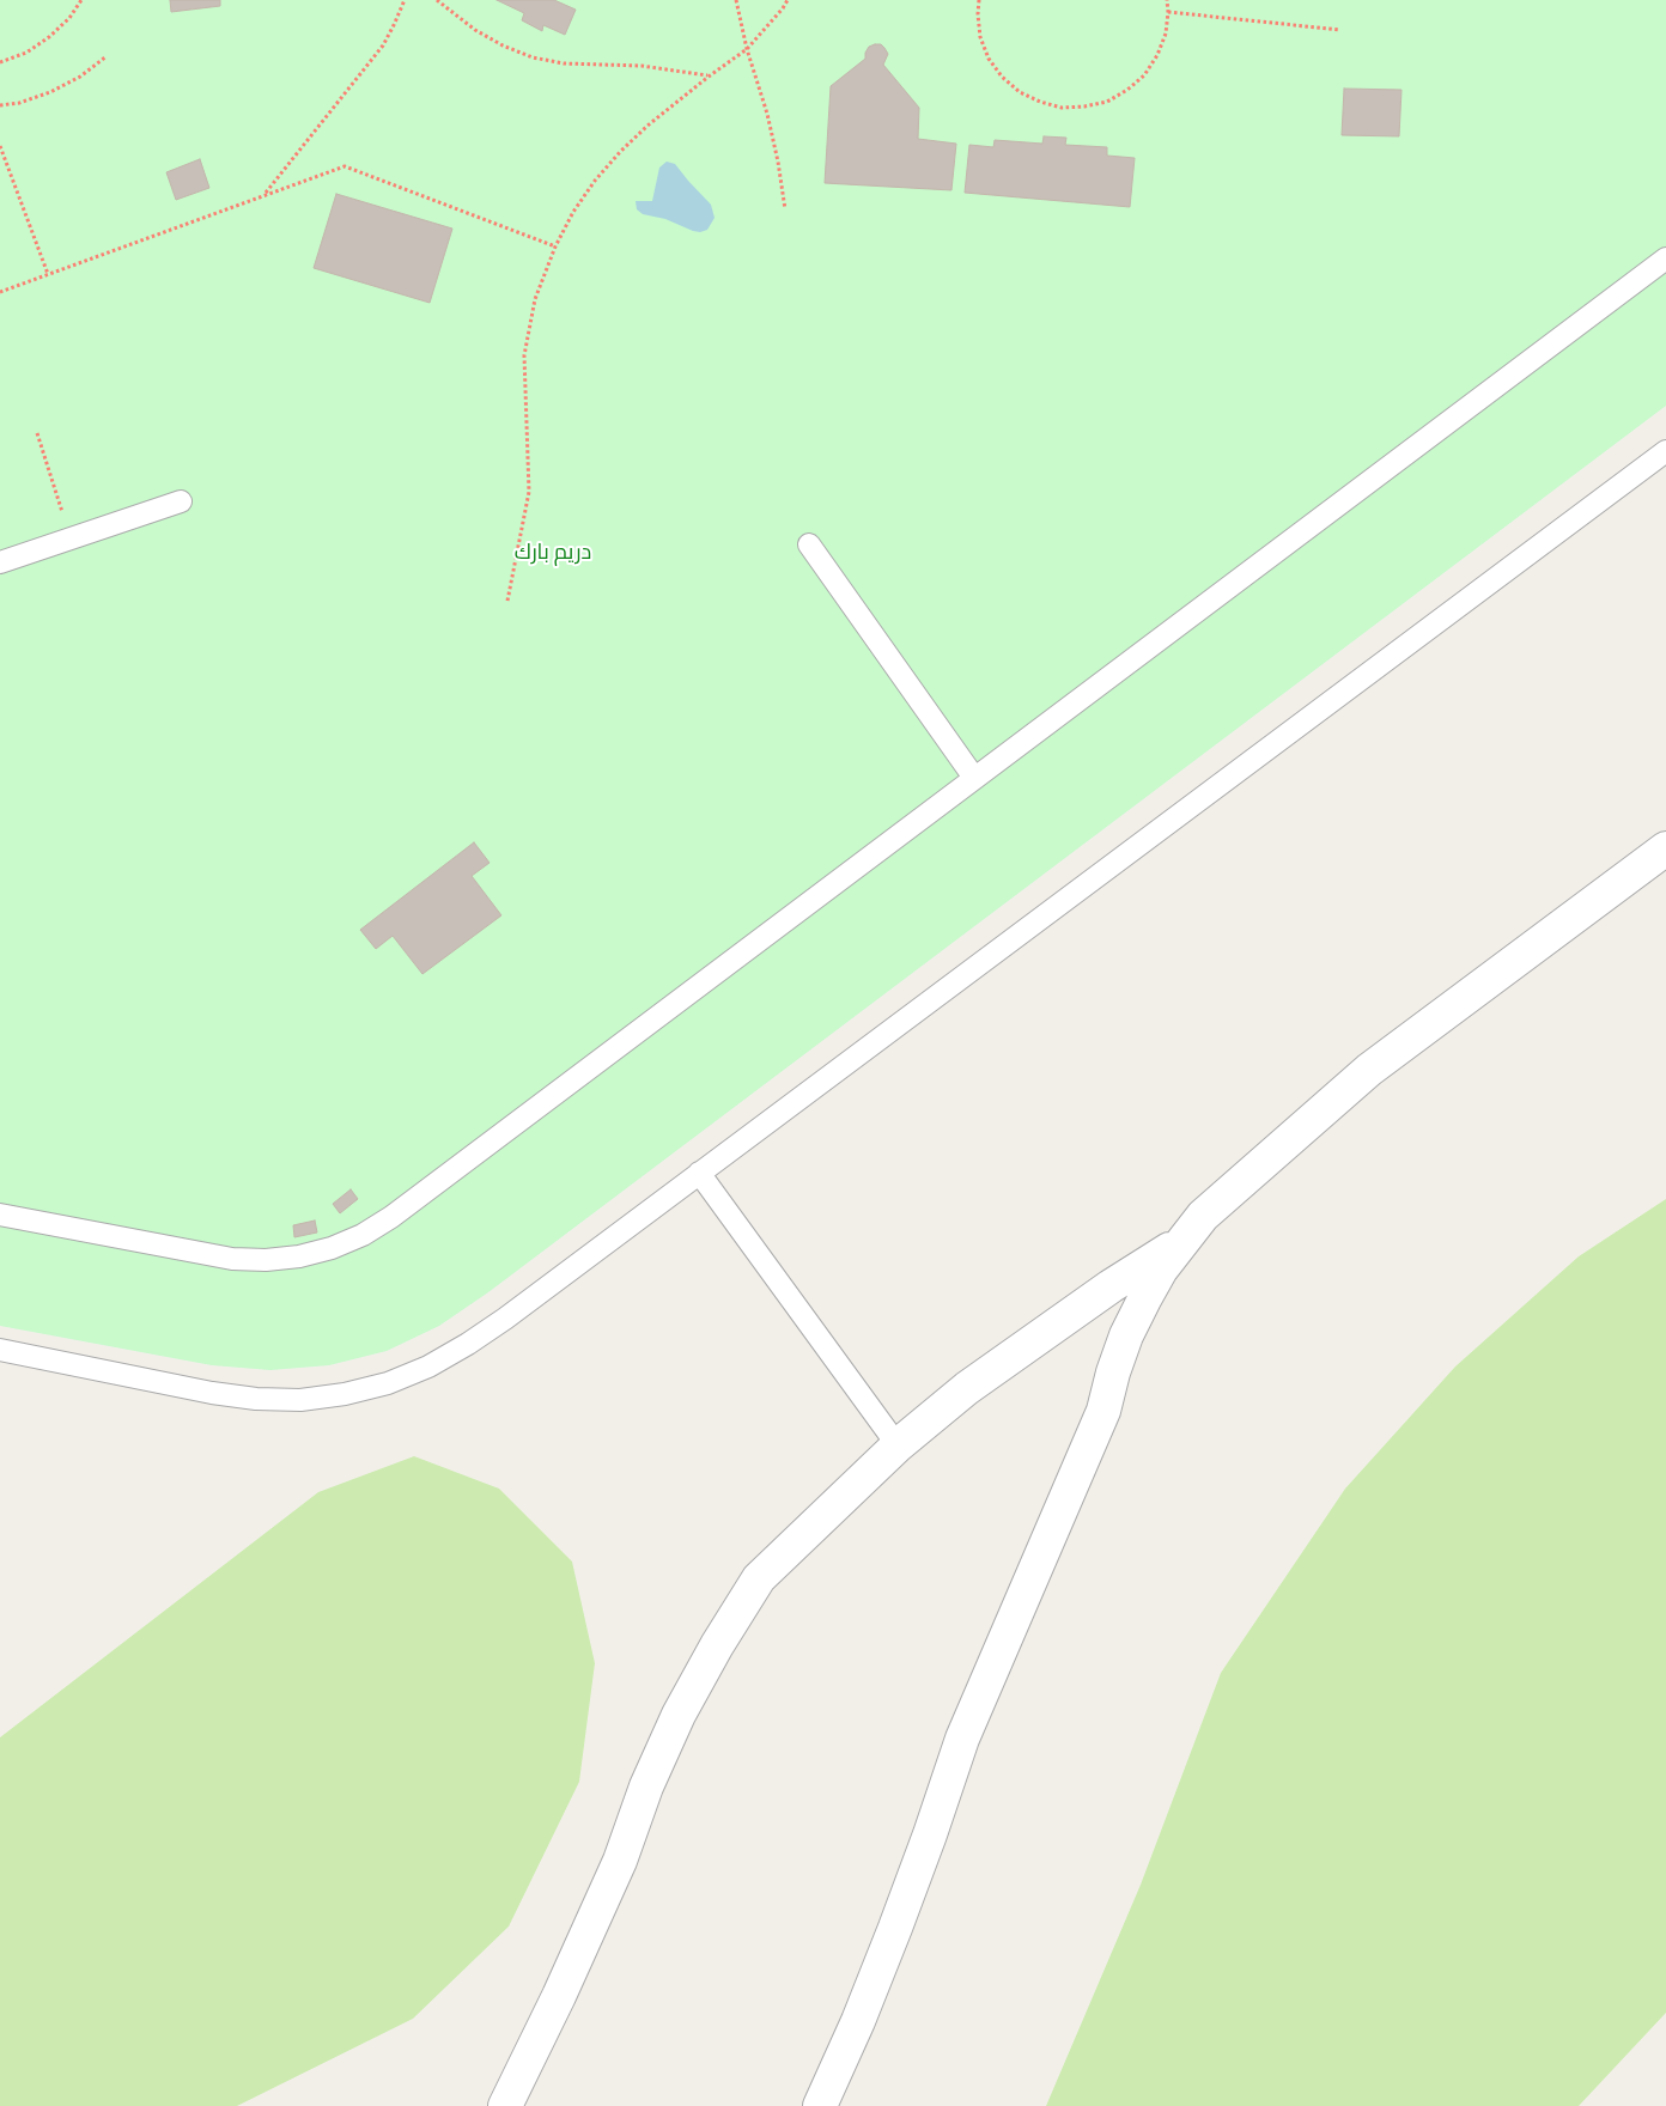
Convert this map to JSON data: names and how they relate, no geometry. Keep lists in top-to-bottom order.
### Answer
{
  "parks": ["دريم بارك"]
}
